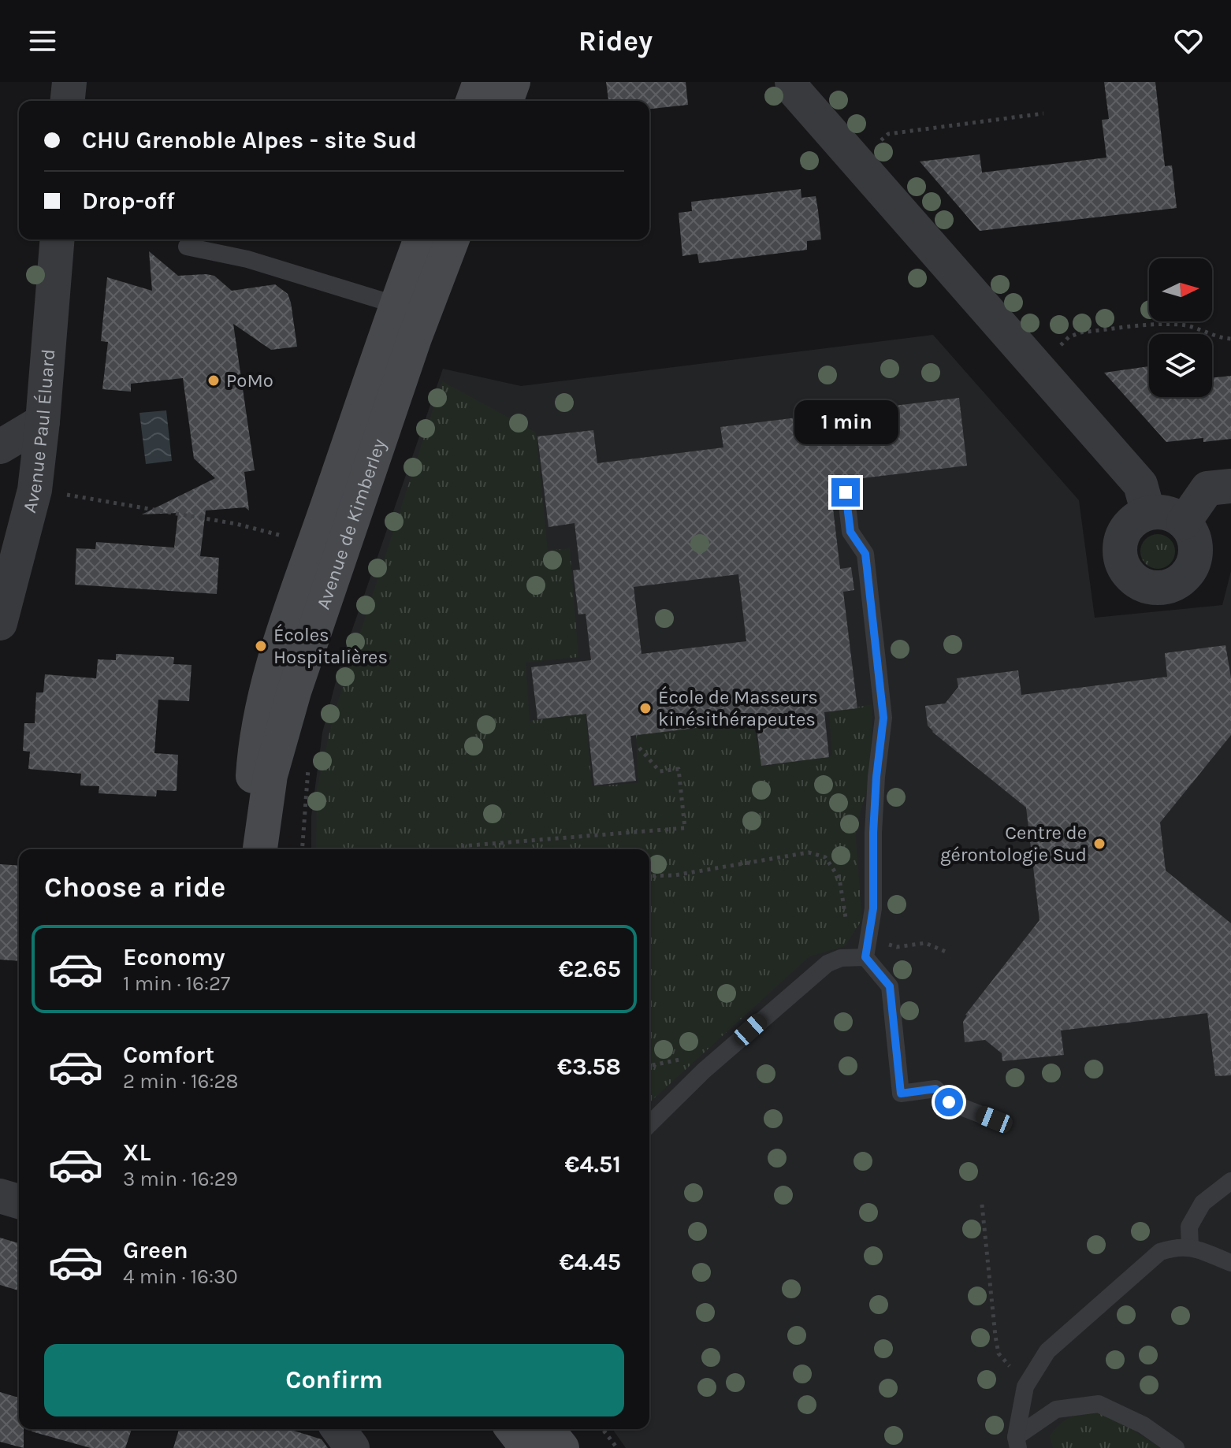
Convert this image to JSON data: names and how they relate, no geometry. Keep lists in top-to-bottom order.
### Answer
{
  "streets": {
    "main road": ["Avenue de Kimberley"],
    "street": ["Avenue Paul Éluard"]
  },
  "places": [
    "PoMo",
    "Écoles Hospitalières",
    "École de Masseurs kinésithérapeutes",
    "Centre de gérontologie Sud"
  ],
  "north": "right",
  "page": {
    "header": "Ridey",
    "banner": ["CHU Grenoble Alpes - site Sud", "Drop-off"],
    "bubble": "1 min",
    "heading": "Choose a ride",
    "list": [
      {
        "name": "Economy",
        "note": "1 min · 16:27",
        "value": "€2.65"
      },
      {
        "name": "Comfort",
        "note": "2 min · 16:28",
        "value": "€3.58"
      },
      {
        "name": "XL",
        "note": "3 min · 16:29",
        "value": "€4.51"
      },
      {
        "name": "Green",
        "note": "4 min · 16:30",
        "value": "€4.45"
      }
    ],
    "buttons": "Confirm"
  }
}
